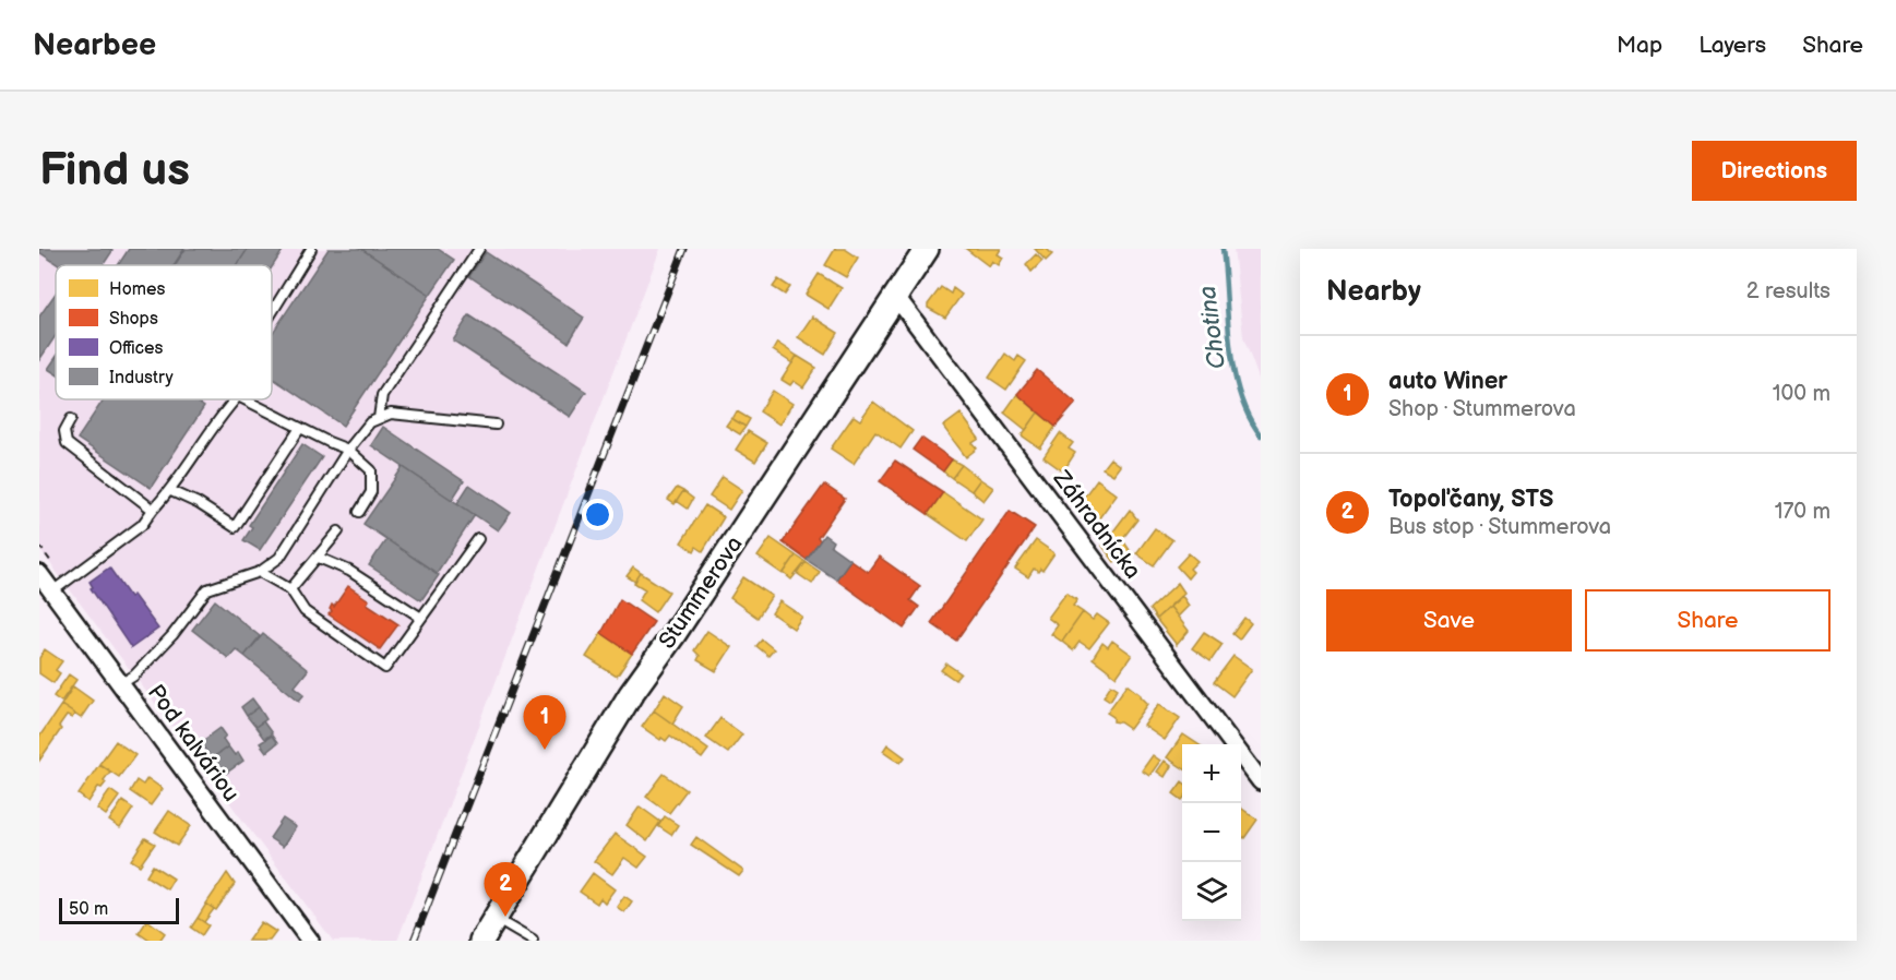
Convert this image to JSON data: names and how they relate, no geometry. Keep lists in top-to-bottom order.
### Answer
{
  "streets": {
    "street": ["Záhradnícka", "Stummerova", "Pod kalváriou"]
  },
  "crossings": [
    ["Záhradnícka", "Stummerova"]
  ],
  "water": ["Chotina"],
  "legend": [
    "Homes",
    "Shops",
    "Offices",
    "Industry"
  ],
  "scale_bar": "50 m",
  "page": {
    "header": "Nearbee",
    "nav": ["Map", "Layers", "Share"],
    "buttons": [
      "Directions",
      ["Save", "Share"]
    ],
    "title": "Find us",
    "heading": ["Nearby", "2 results"],
    "list": [
      {
        "mark": "1",
        "name": "auto Winer",
        "note": "Shop · Stummerova",
        "value": "100 m"
      },
      {
        "mark": "2",
        "name": "Topoľčany, STS",
        "note": "Bus stop · Stummerova",
        "value": "170 m"
      }
    ],
    "pins": ["1", "2"],
    "map_buttons": ["+", "−"],
    "scale": "50 m"
  }
}
